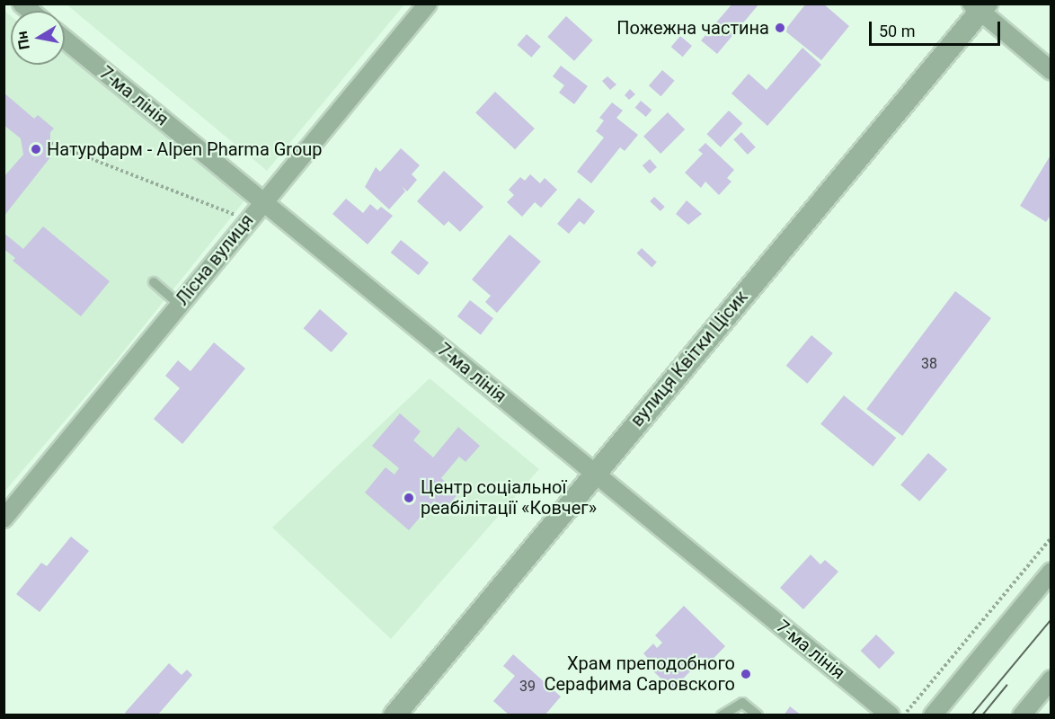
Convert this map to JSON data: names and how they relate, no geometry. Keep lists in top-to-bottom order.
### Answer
{
  "streets": {
    "street": ["7-ма лінія", "Лісна вулиця", "вулиця Квітки Цісик"]
  },
  "crossings": [
    ["7-ма лінія", "Лісна вулиця"],
    ["7-ма лінія", "вулиця Квітки Цісик"]
  ],
  "places": [
    "Пожежна частина",
    "Натурфарм - Alpen Pharma Group",
    "Центр соціальної реабілітації «Ковчег»",
    "Храм преподобного Серафима Саровского"
  ],
  "house_numbers": ["38", "39"],
  "scale_bar": "50 m",
  "north": "left"
}
